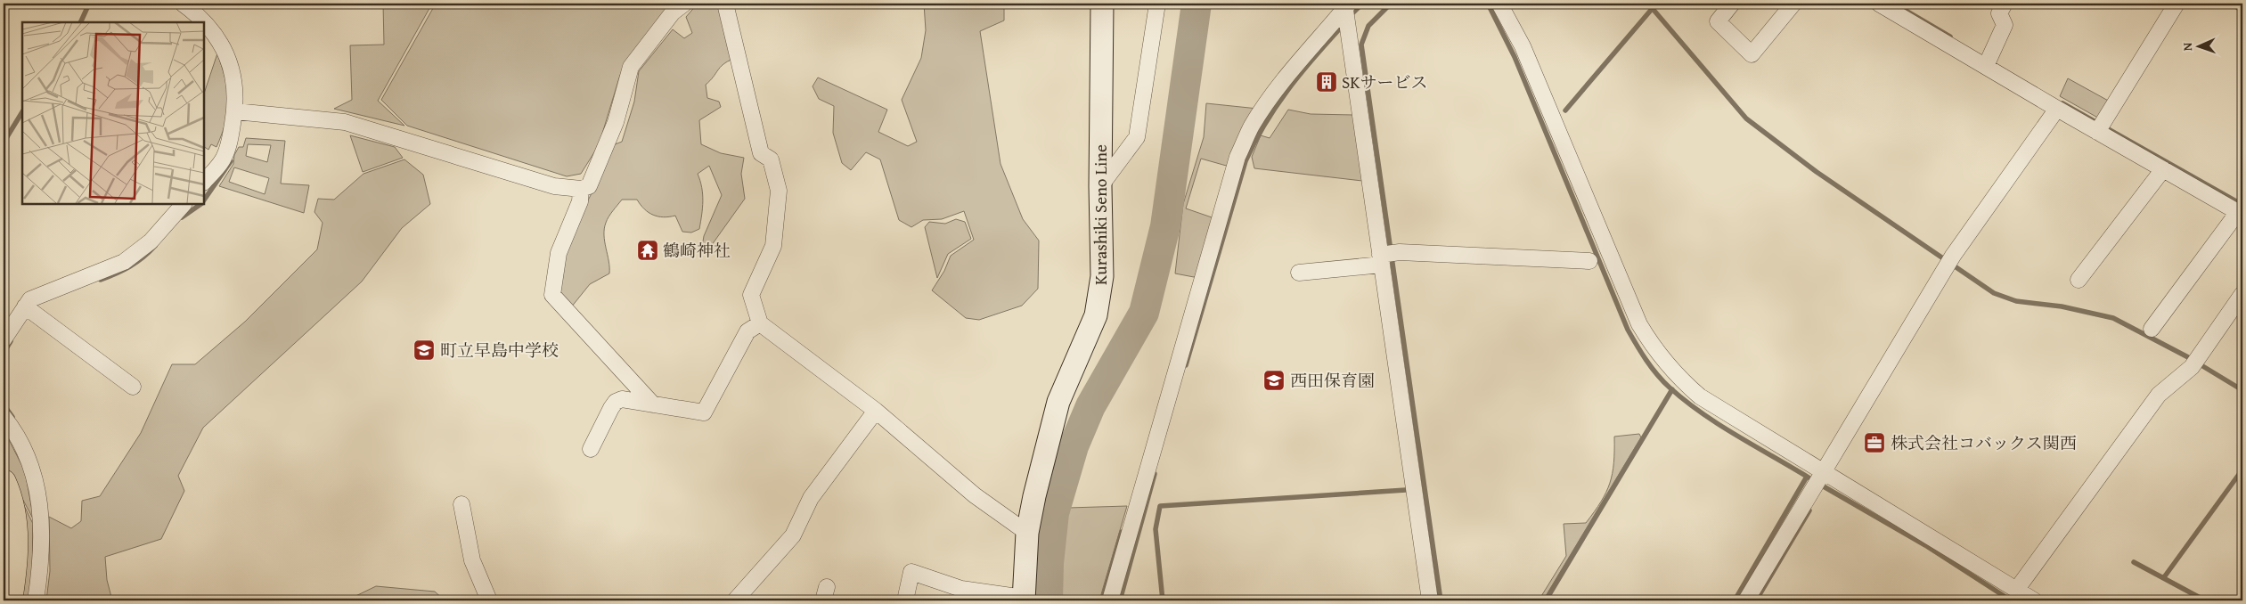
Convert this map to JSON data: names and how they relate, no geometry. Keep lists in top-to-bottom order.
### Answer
{
  "streets": {
    "main road": ["Kurashiki Seno Line"]
  },
  "places": {
    "building": ["SKサービス"],
    "temple": ["鶴崎神社"],
    "school or university": ["町立早島中学校", "西田保育園"],
    "office": ["株式会社コバックス関西"]
  },
  "north": "left"
}
